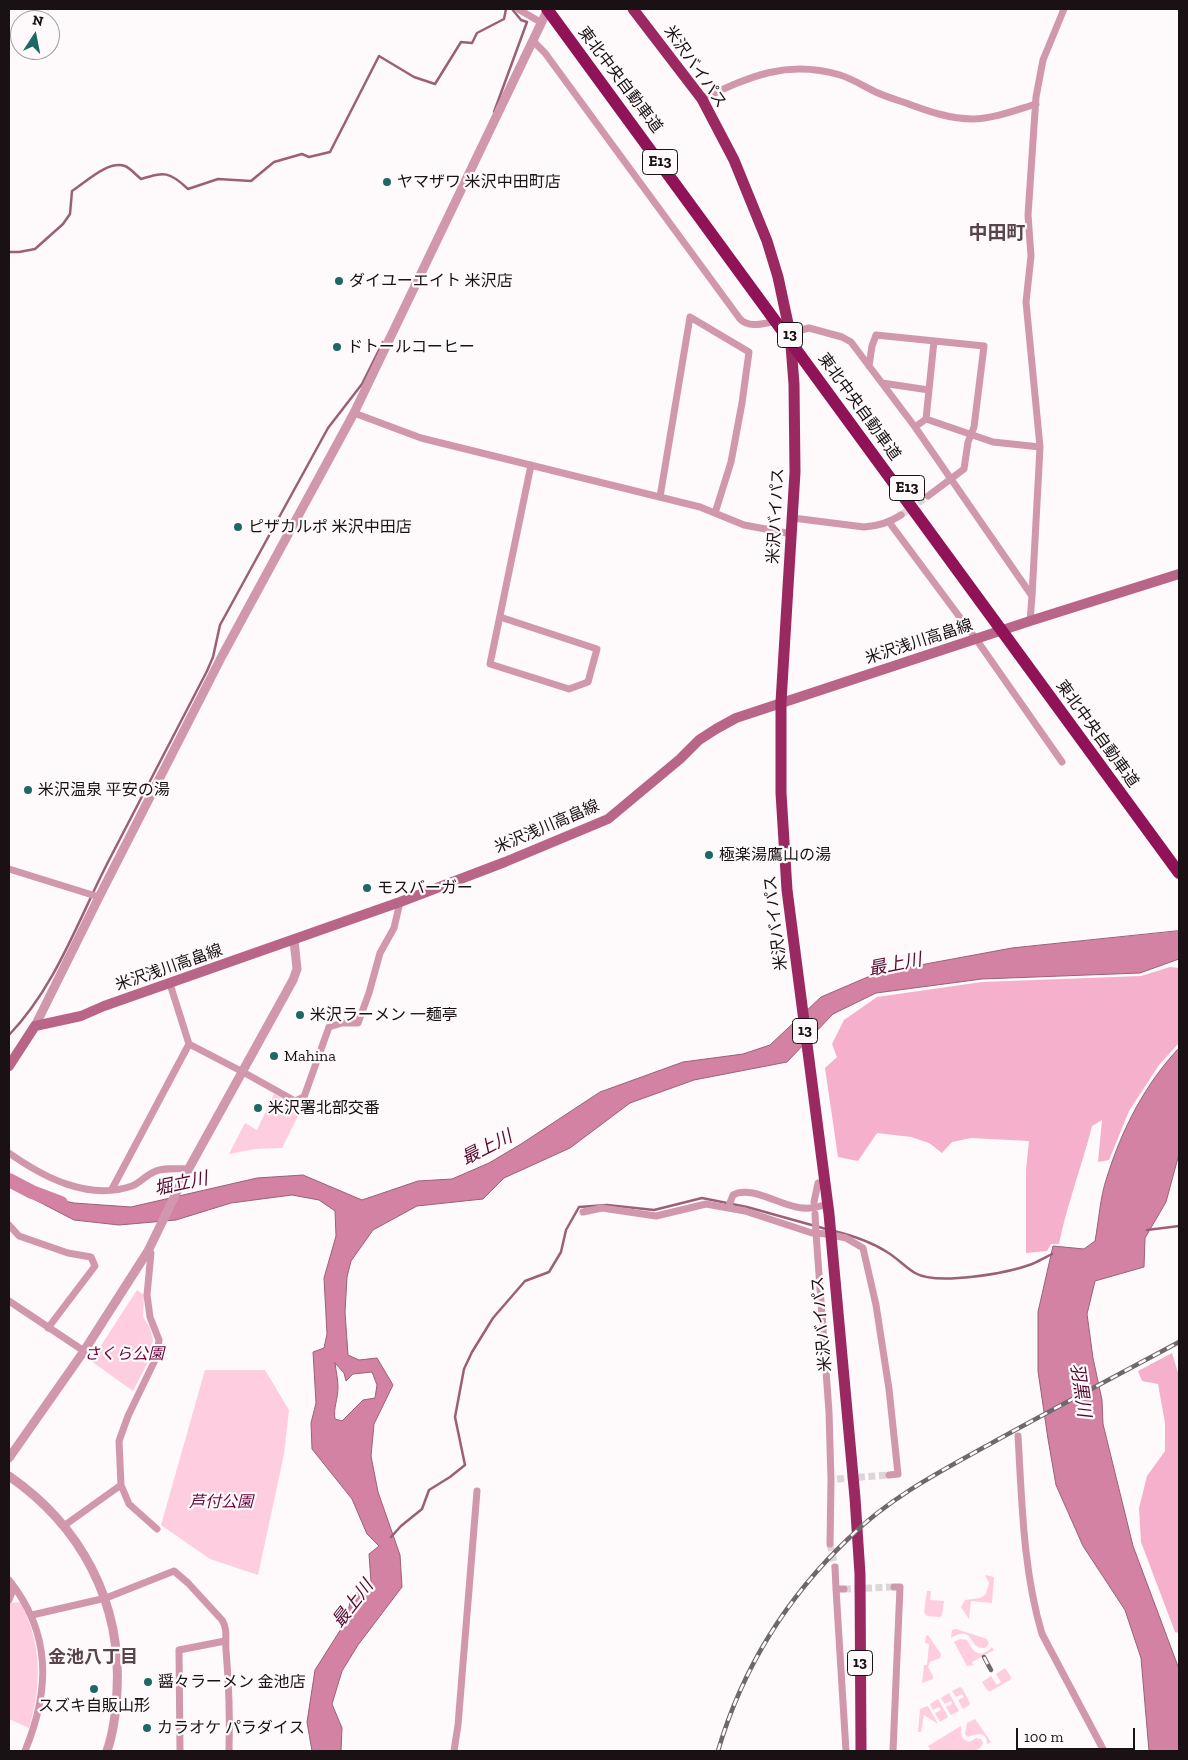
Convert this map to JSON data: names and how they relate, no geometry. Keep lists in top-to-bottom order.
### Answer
{
  "streets": {
    "highway": [
      "米沢バイパス",
      "東北中央自動車道",
      "E13",
      "13"
    ],
    "main road": ["米沢浅川高畠線"]
  },
  "crossings": [
    ["米沢バイパス", "米沢浅川高畠線"]
  ],
  "districts": ["中田町", "金池八丁目"],
  "water": ["最上川", "堀立川", "羽黒川"],
  "parks": ["さくら公園", "芦付公園"],
  "places": [
    "ヤマザワ 米沢中田町店",
    "ダイユーエイト 米沢店",
    "ドトールコーヒー",
    "ピザカルポ 米沢中田店",
    "米沢温泉 平安の湯",
    "極楽湯鷹山の湯",
    "モスバーガー",
    "米沢ラーメン 一麺亭",
    "Mahina",
    "米沢署北部交番",
    "醤々ラーメン 金池店",
    "スズキ自販山形",
    "カラオケ パラダイス"
  ],
  "scale_bar": "100 m",
  "north": "top"
}
